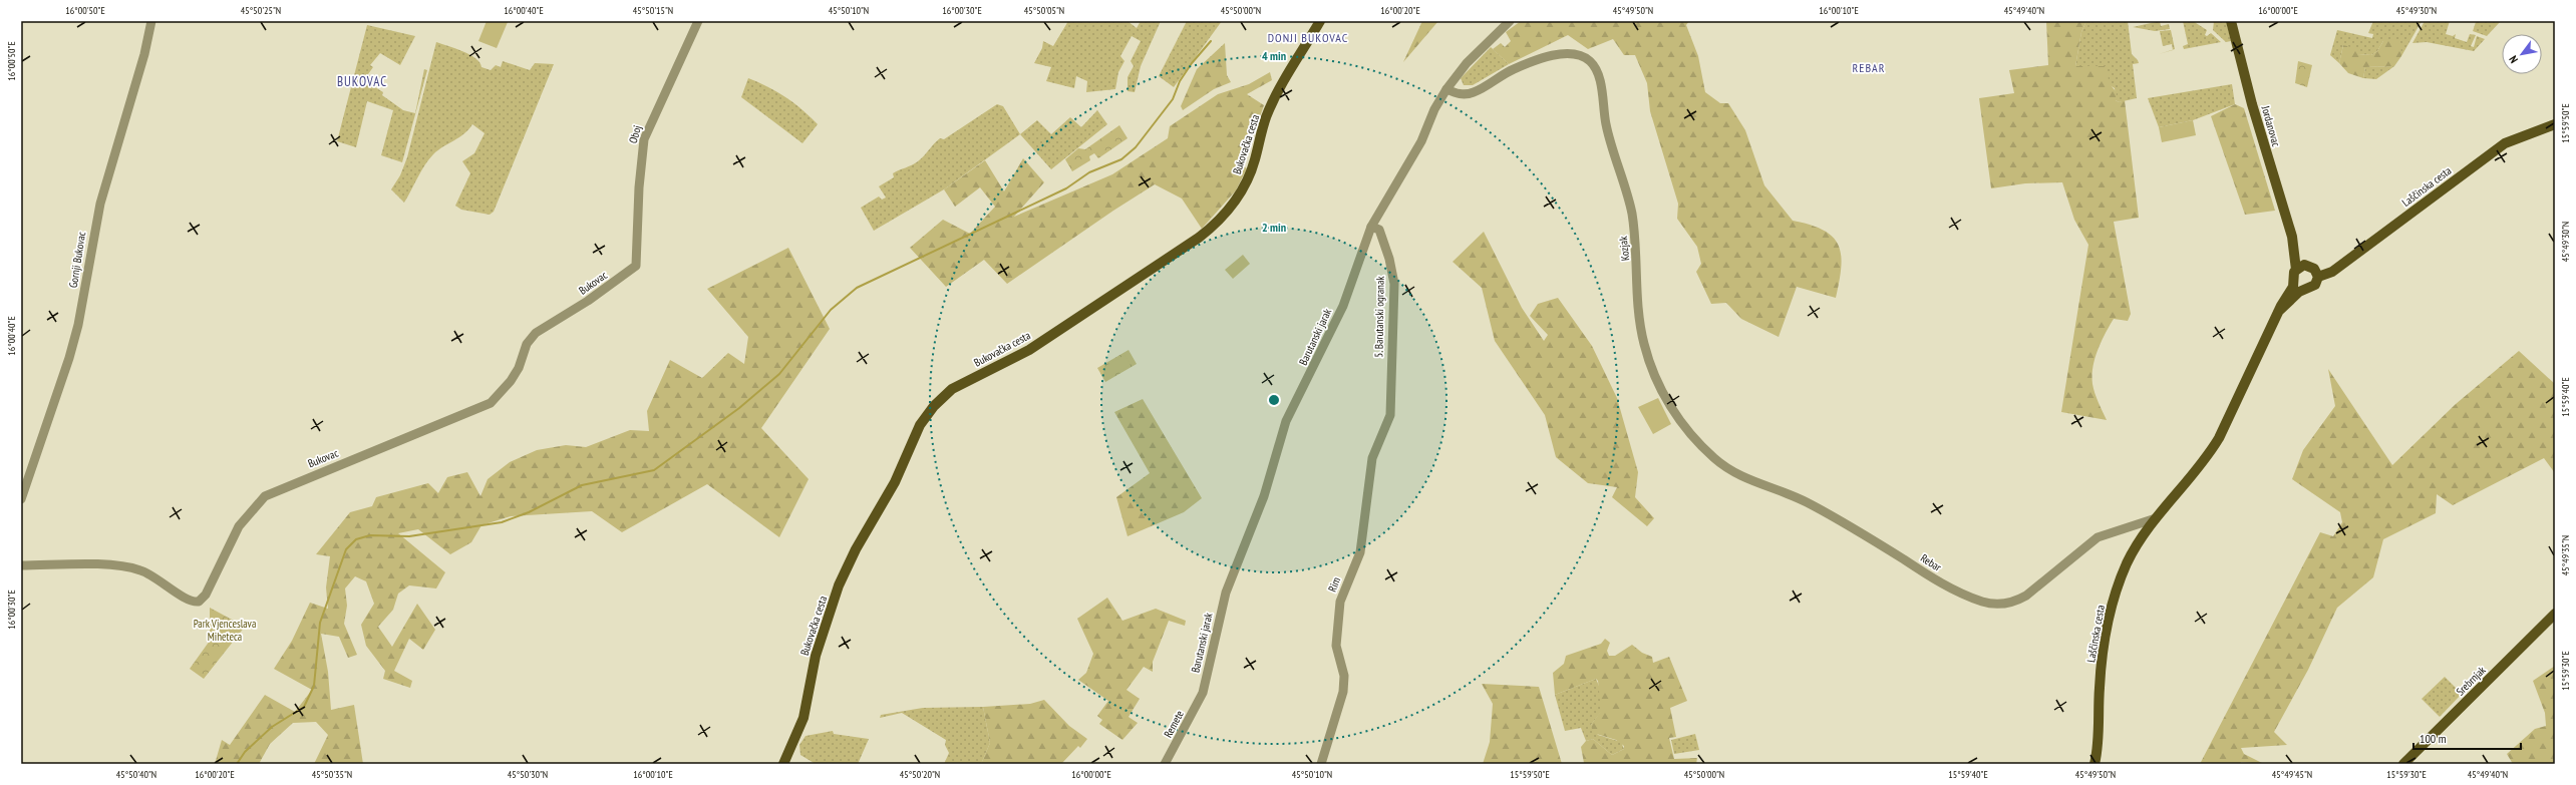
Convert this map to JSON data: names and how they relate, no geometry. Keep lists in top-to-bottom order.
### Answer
{
  "streets": {
    "main road": [
      "Jordanovac",
      "Bukovačka cesta",
      "Laščinska cesta",
      "Srebrnjak"
    ],
    "street": [
      "Oboj",
      "Kozjak",
      "Gornji Bukovac",
      "Bukovac",
      "5. Barutanski ogranak",
      "Barutanski jarak",
      "Rebar",
      "Rim",
      "Remete"
    ]
  },
  "crossings": [
    ["Jordanovac", "Laščinska cesta"],
    ["Oboj", "Bukovac"],
    ["Kozjak", "Barutanski jarak"],
    ["Kozjak", "Rebar"],
    ["5. Barutanski ogranak", "Barutanski jarak"],
    ["5. Barutanski ogranak", "Rim"],
    ["Barutanski jarak", "Remete"]
  ],
  "districts": ["DONJI BUKOVAC", "REBAR", "BUKOVAC"],
  "parks": ["Park Vjenceslava Miheteca"],
  "scale_bar": "100 m",
  "north": "bottom left",
  "coordinates": [
    "16°00'50\"E",
    "45°50'25\"N",
    "16°00'40\"E",
    "45°50'15\"N",
    "45°50'10\"N",
    "16°00'30\"E",
    "45°50'05\"N",
    "45°50'00\"N",
    "16°00'20\"E",
    "45°49'50\"N",
    "16°00'10\"E",
    "45°49'40\"N",
    "16°00'00\"E",
    "45°49'30\"N",
    "15°59'50\"E",
    "15°59'40\"E",
    "45°49'35\"N",
    "15°59'30\"E",
    "45°50'40\"N",
    "45°50'35\"N",
    "45°50'30\"N",
    "45°50'20\"N",
    "45°49'45\"N"
  ],
  "rings": ["4 min", "2 min"]
}
